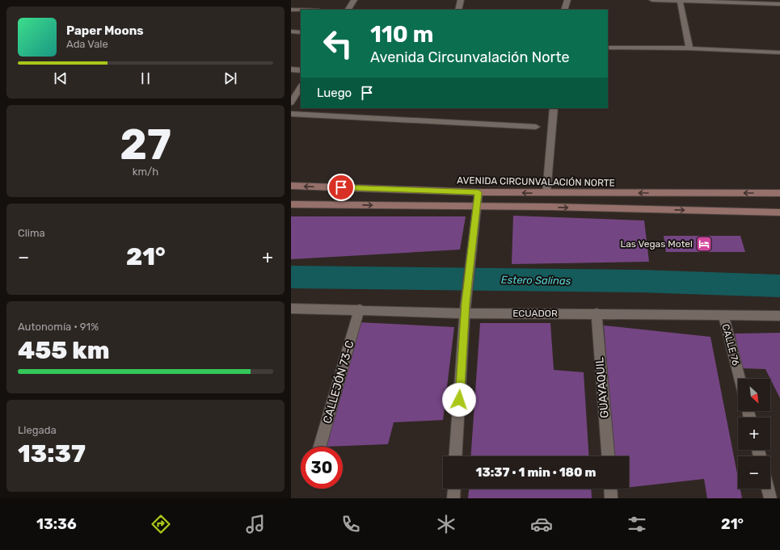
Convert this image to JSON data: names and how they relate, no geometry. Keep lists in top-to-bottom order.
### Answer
{
  "streets": {
    "main road": ["AVENIDA CIRCUNVALACIÓN NORTE"],
    "street": [
      "ECUADOR",
      "CALLE 76",
      "CALLEJÓN 73-C",
      "GUAYAQUIL"
    ]
  },
  "crossings": [
    ["ECUADOR", "CALLE 76"],
    ["ECUADOR", "CALLEJÓN 73-C"],
    ["ECUADOR", "GUAYAQUIL"]
  ],
  "water": ["Estero Salinas"],
  "places": {
    "hotel": ["Las Vegas Motel"]
  },
  "north": "bottom right",
  "page": {
    "turn": ["110 m", "Avenida Circunvalación Norte"],
    "song": ["Paper Moons", "Ada Vale"],
    "then": "Luego",
    "tile": [
      ["27", "km/h"],
      "Clima",
      ["Autonomía · 91%", "455 km"],
      ["Llegada", "13:37"]
    ],
    "heat": ["−", "21°", "+"],
    "map_buttons": ["+", "−"],
    "limit": "30",
    "trip": "13:37 · 1 min · 180 m",
    "tabs": ["13:36", "21°"]
  }
}
